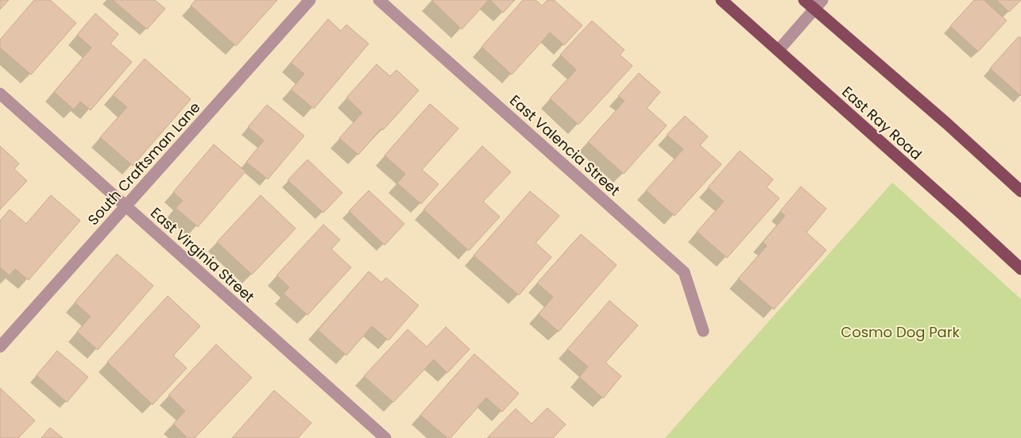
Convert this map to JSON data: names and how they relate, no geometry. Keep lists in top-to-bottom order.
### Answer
{
  "streets": {
    "main road": ["East Ray Road"],
    "street": ["East Valencia Street", "South Craftsman Lane", "East Virginia Street"]
  },
  "crossings": [
    ["South Craftsman Lane", "East Virginia Street"]
  ],
  "parks": ["Cosmo Dog Park"]
}
